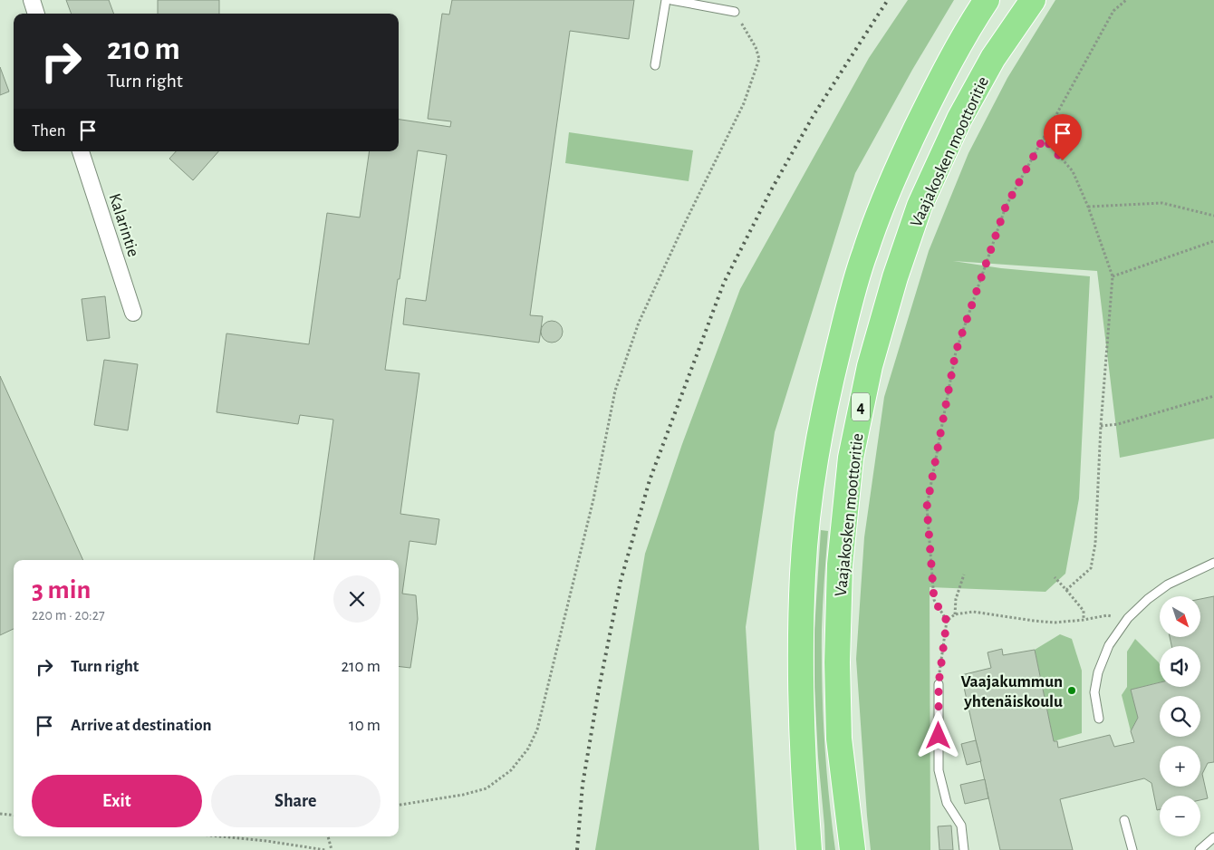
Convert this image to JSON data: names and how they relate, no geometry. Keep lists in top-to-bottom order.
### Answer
{
  "streets": {
    "highway": ["Vaajakosken moottoritie", "4"],
    "street": ["Kalarintie"]
  },
  "places": ["Vaajakummun yhtenäiskoulu"],
  "north": "bottom right",
  "page": {
    "turn": ["210 m", "Turn right"],
    "then": "Then",
    "heading": ["3 min", "220 m · 20:27"],
    "map_buttons": ["+", "−"],
    "list": [
      {
        "name": "Turn right",
        "value": "210 m"
      },
      {
        "name": "Arrive at destination",
        "value": "10 m"
      }
    ],
    "buttons": ["Exit", "Share"]
  }
}
